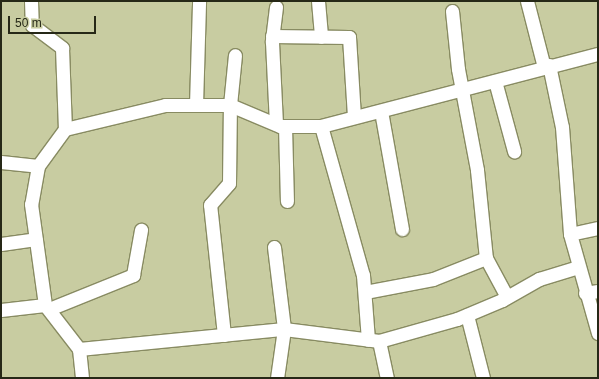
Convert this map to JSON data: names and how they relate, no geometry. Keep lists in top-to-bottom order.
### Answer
{
  "scale_bar": "50 m"
}
